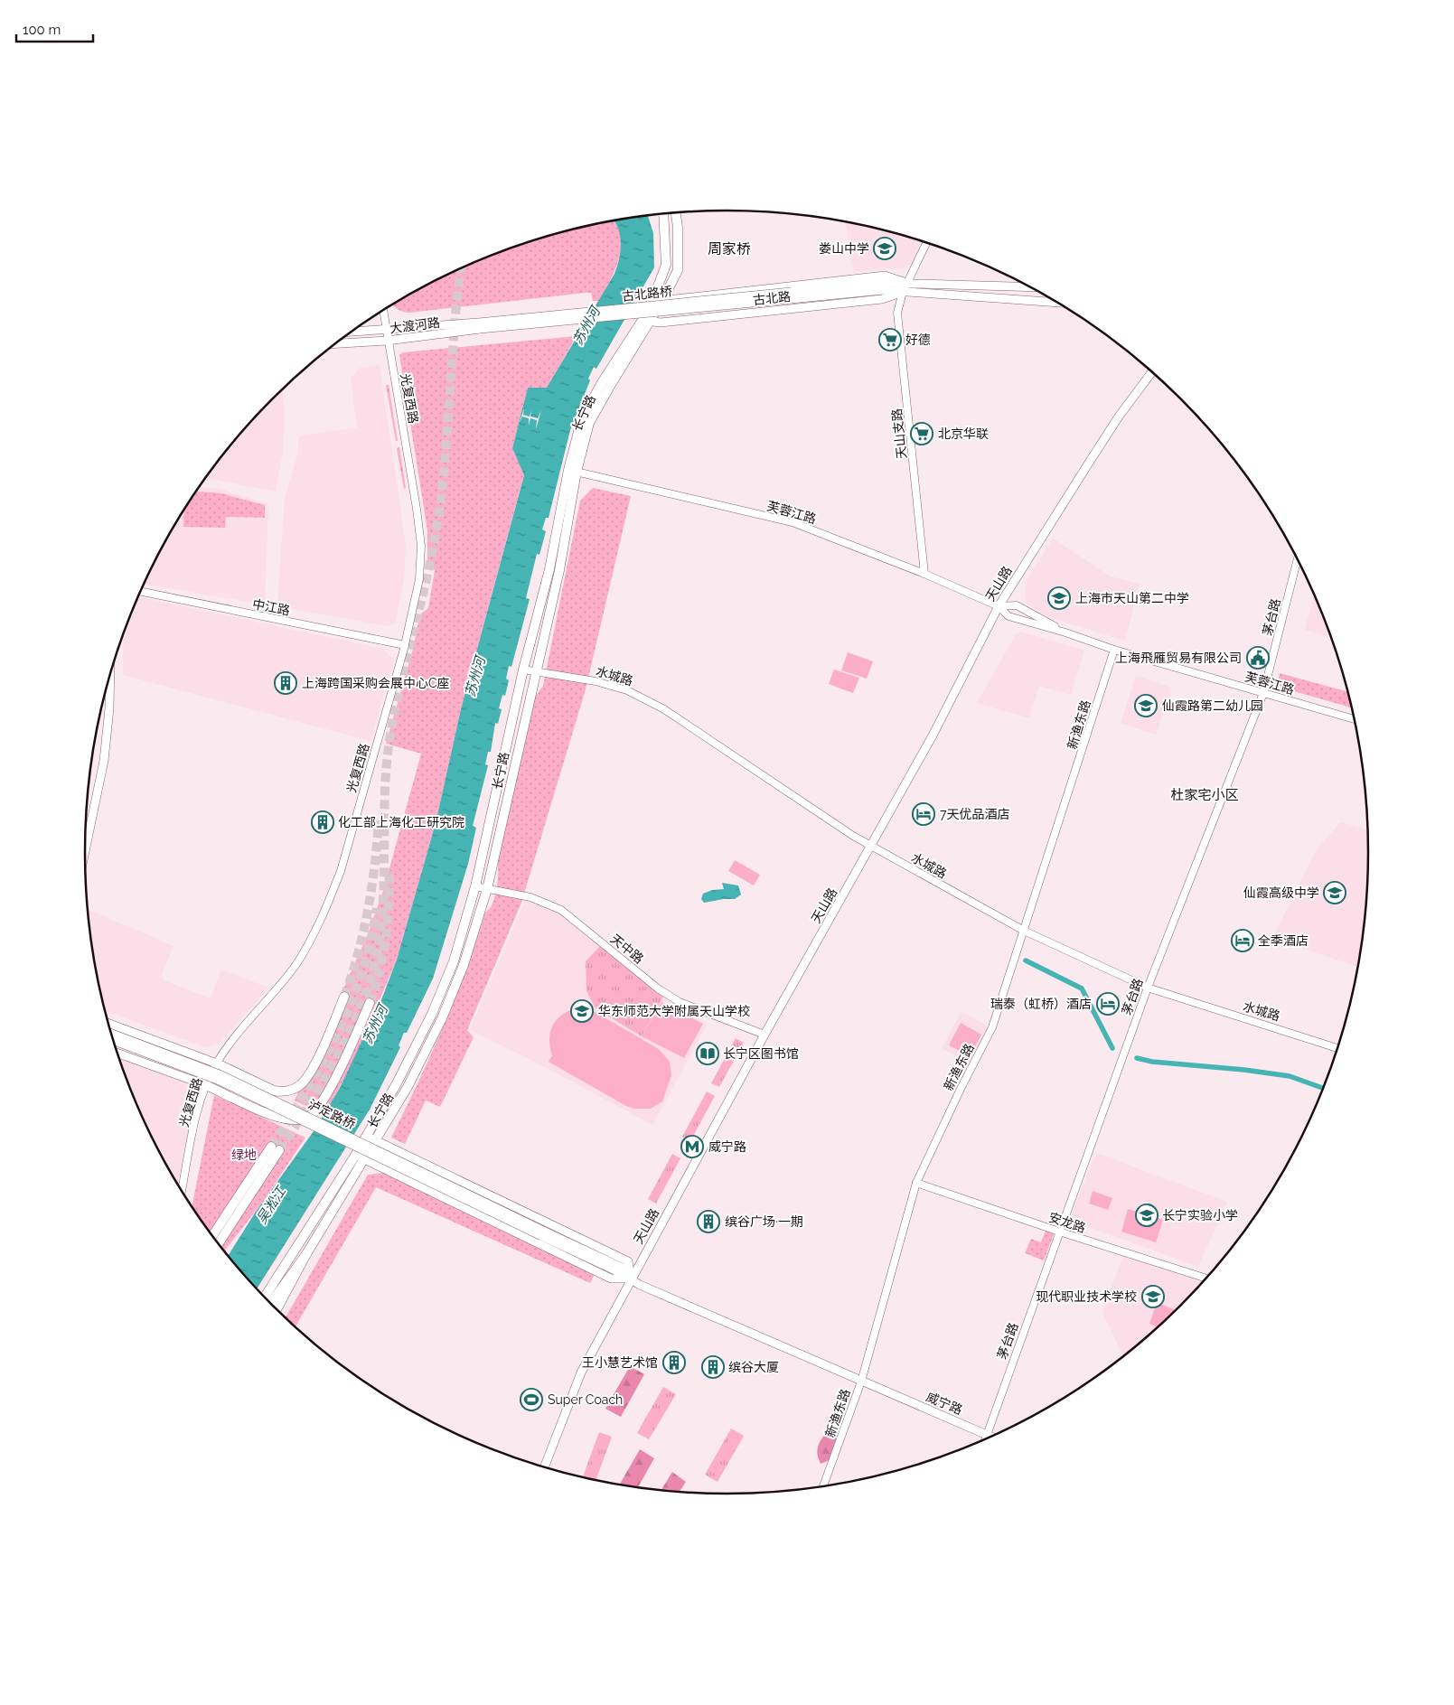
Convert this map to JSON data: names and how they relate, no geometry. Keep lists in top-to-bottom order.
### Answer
{
  "streets": {
    "main road": [
      "古北路桥",
      "古北路",
      "大渡河路",
      "长宁路",
      "天山路",
      "泸定路桥",
      "威宁路"
    ],
    "street": [
      "光复西路",
      "天山支路",
      "芙蓉江路",
      "中江路",
      "茅台路",
      "水城路",
      "新渔东路",
      "天中路",
      "安龙路"
    ]
  },
  "crossings": [
    ["古北路桥", "古北路"],
    ["古北路桥", "大渡河路"],
    ["古北路", "长宁路"],
    ["古北路", "天山支路"],
    ["大渡河路", "光复西路"],
    ["光复西路", "中江路"],
    ["长宁路", "芙蓉江路"],
    ["长宁路", "水城路"],
    ["长宁路", "天中路"],
    ["长宁路", "威宁路"],
    ["天山支路", "芙蓉江路"],
    ["芙蓉江路", "天山路"],
    ["芙蓉江路", "茅台路"],
    ["芙蓉江路", "新渔东路"],
    ["天山路", "水城路"],
    ["天山路", "天中路"],
    ["天山路", "威宁路"],
    ["茅台路", "水城路"],
    ["茅台路", "安龙路"],
    ["茅台路", "威宁路"],
    ["水城路", "新渔东路"],
    ["新渔东路", "安龙路"],
    ["新渔东路", "威宁路"],
    ["泸定路桥", "威宁路"]
  ],
  "districts": ["周家桥", "杜家宅小区"],
  "water": ["苏州河", "吴淞江"],
  "parks": ["绿地"],
  "places": {
    "school or university": [
      "娄山中学",
      "上海市天山第二中学",
      "仙霞路第二幼儿园",
      "仙霞高级中学",
      "华东师范大学附属天山学校",
      "长宁实验小学",
      "现代职业技术学校"
    ],
    "supermarket": ["好德", "北京华联"],
    "public building": ["上海飛雁贸易有限公司"],
    "building": [
      "上海跨国采购会展中心C座",
      "化工部上海化工研究院",
      "缤谷广场·一期",
      "王小慧艺术馆",
      "缤谷大厦"
    ],
    "hotel": ["7天优品酒店", "全季酒店", "瑞泰（虹桥）酒店"],
    "library": ["长宁区图书馆"],
    "metro station": ["威宁路"],
    "sports": ["Super Coach"]
  },
  "scale_bar": "100 m"
}
